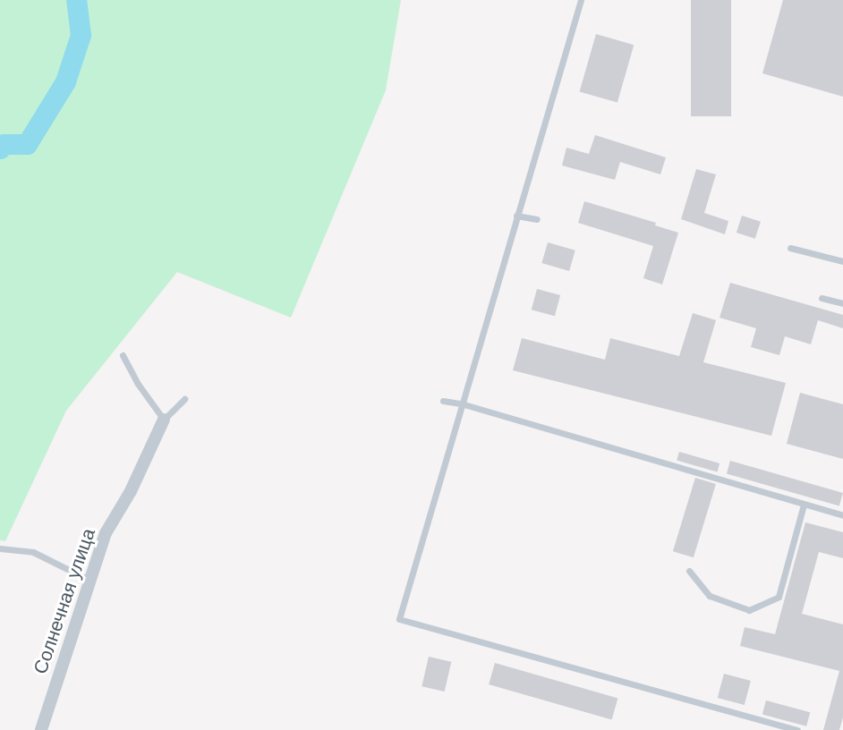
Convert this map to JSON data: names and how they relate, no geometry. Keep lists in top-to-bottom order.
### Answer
{
  "streets": {
    "street": ["Солнечная улица"]
  }
}
